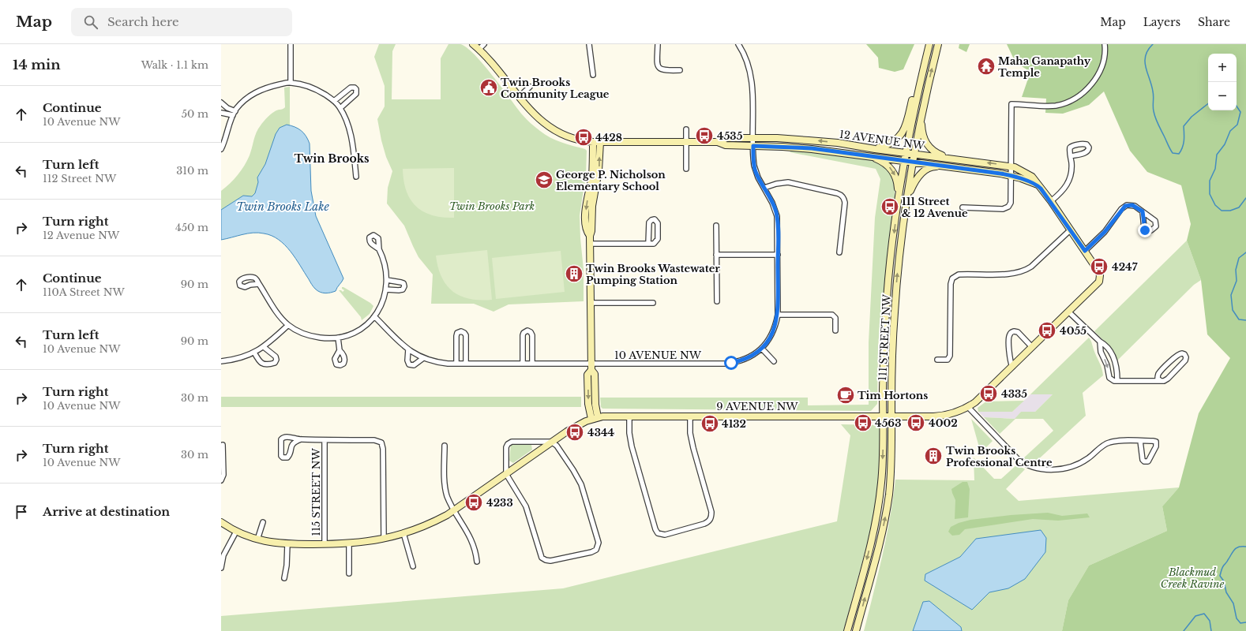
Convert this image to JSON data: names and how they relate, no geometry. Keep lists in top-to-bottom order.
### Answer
{
  "streets": {
    "street": [
      "12 AVENUE NW",
      "111 STREET NW",
      "10 AVENUE NW",
      "9 AVENUE NW",
      "115 STREET NW"
    ]
  },
  "crossings": [
    ["12 AVENUE NW", "111 STREET NW"],
    ["12 AVENUE NW", "9 AVENUE NW"],
    ["111 STREET NW", "9 AVENUE NW"],
    ["9 AVENUE NW", "115 STREET NW"]
  ],
  "districts": ["Twin Brooks"],
  "water": ["Twin Brooks Lake"],
  "parks": ["Twin Brooks Park", "Blackmud Creek Ravine"],
  "places": {
    "temple": ["Maha Ganapathy Temple"],
    "public building": ["Twin Brooks Community League"],
    "bus stop": [
      "4535",
      "4428",
      "111 Street & 12 Avenue",
      "4247",
      "4055",
      "4335",
      "4563",
      "4002",
      "4132",
      "4344",
      "4233"
    ],
    "school or university": ["George P. Nicholson Elementary School"],
    "building": ["Twin Brooks Wastewater Pumping Station", "Twin Brooks Professional Centre"],
    "cafe": ["Tim Hortons"]
  },
  "page": {
    "header": "Map",
    "search": "Search here",
    "nav": ["Map", "Layers", "Share"],
    "heading": ["14 min", "Walk · 1.1 km"],
    "map_buttons": ["+", "−"],
    "list": [
      ["Continue", "10 Avenue NW", "50 m"],
      ["Turn left", "112 Street NW", "310 m"],
      ["Turn right", "12 Avenue NW", "450 m"],
      ["Continue", "110A Street NW", "90 m"],
      ["Turn left", "10 Avenue NW", "90 m"],
      ["Turn right", "10 Avenue NW", "30 m"],
      ["Turn right", "10 Avenue NW", "30 m"],
      "Arrive at destination"
    ]
  }
}
